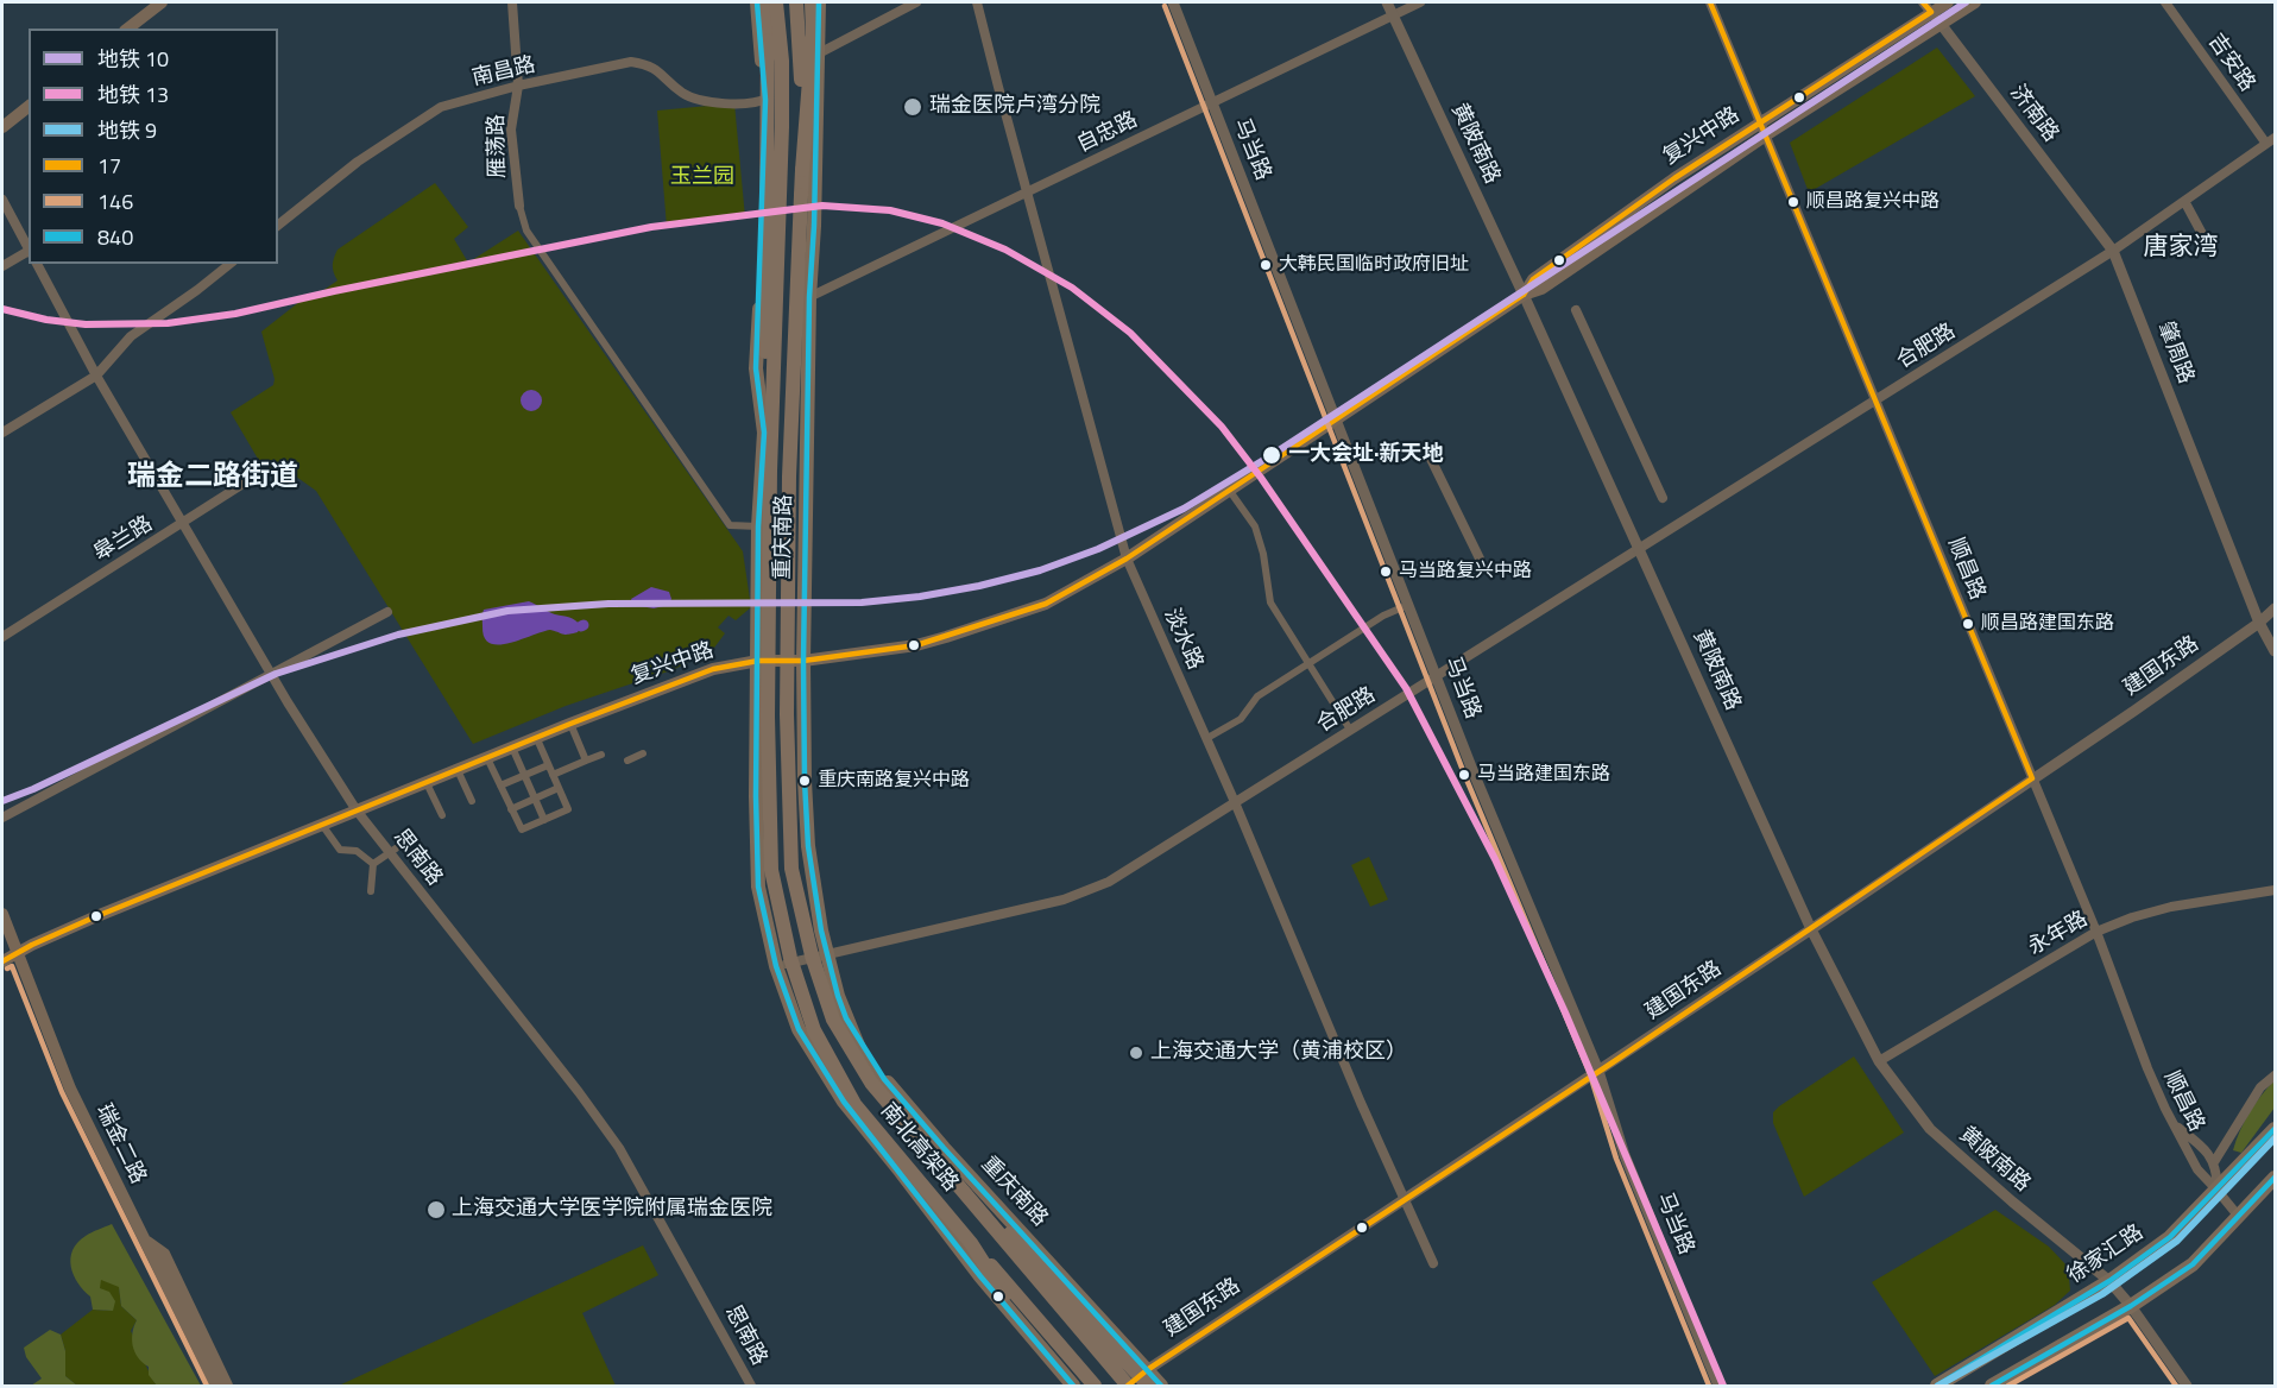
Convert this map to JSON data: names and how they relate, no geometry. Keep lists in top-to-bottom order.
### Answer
{
  "streets": {
    "highway": ["南北高架路"],
    "main road": [
      "复兴中路",
      "重庆南路",
      "瑞金二路",
      "徐家汇路"
    ],
    "street": [
      "吉安路",
      "南昌路",
      "济南路",
      "自忠路",
      "黄陂南路",
      "雁荡路",
      "马当路",
      "合肥路",
      "肇周路",
      "皋兰路",
      "顺昌路",
      "淡水路",
      "建国东路",
      "思南路",
      "永年路"
    ]
  },
  "crossings": [
    ["南昌路", "雁荡路"],
    ["南昌路", "重庆南路"],
    ["济南路", "复兴中路"],
    ["济南路", "合肥路"],
    ["济南路", "肇周路"],
    ["自忠路", "黄陂南路"],
    ["自忠路", "马当路"],
    ["自忠路", "重庆南路"],
    ["自忠路", "淡水路"],
    ["复兴中路", "黄陂南路"],
    ["复兴中路", "马当路"],
    ["复兴中路", "重庆南路"],
    ["复兴中路", "顺昌路"],
    ["复兴中路", "淡水路"],
    ["复兴中路", "思南路"],
    ["复兴中路", "瑞金二路"],
    ["黄陂南路", "合肥路"],
    ["黄陂南路", "建国东路"],
    ["黄陂南路", "永年路"],
    ["黄陂南路", "徐家汇路"],
    ["马当路", "合肥路"],
    ["马当路", "建国东路"],
    ["合肥路", "肇周路"],
    ["合肥路", "重庆南路"],
    ["合肥路", "顺昌路"],
    ["合肥路", "淡水路"],
    ["肇周路", "建国东路"],
    ["重庆南路", "建国东路"],
    ["重庆南路", "南北高架路"],
    ["皋兰路", "思南路"],
    ["顺昌路", "建国东路"],
    ["顺昌路", "永年路"],
    ["顺昌路", "徐家汇路"],
    ["淡水路", "建国东路"],
    ["建国东路", "南北高架路"]
  ],
  "districts": ["唐家湾", "瑞金二路街道"],
  "parks": ["玉兰园"],
  "places": [
    "瑞金医院卢湾分院",
    "顺昌路复兴中路",
    "大韩民国临时政府旧址",
    "一大会址·新天地",
    "马当路复兴中路",
    "顺昌路建国东路",
    "马当路建国东路",
    "重庆南路复兴中路",
    "上海交通大学（黄浦校区）",
    "上海交通大学医学院附属瑞金医院"
  ],
  "lines": [
    "metro line 10",
    "transit line 17",
    "transit line 840",
    "transit line 146",
    "metro line 13",
    "metro line 9"
  ],
  "legend": [
    "地铁 10",
    "地铁 13",
    "地铁 9",
    "17",
    "146",
    "840"
  ]
}
